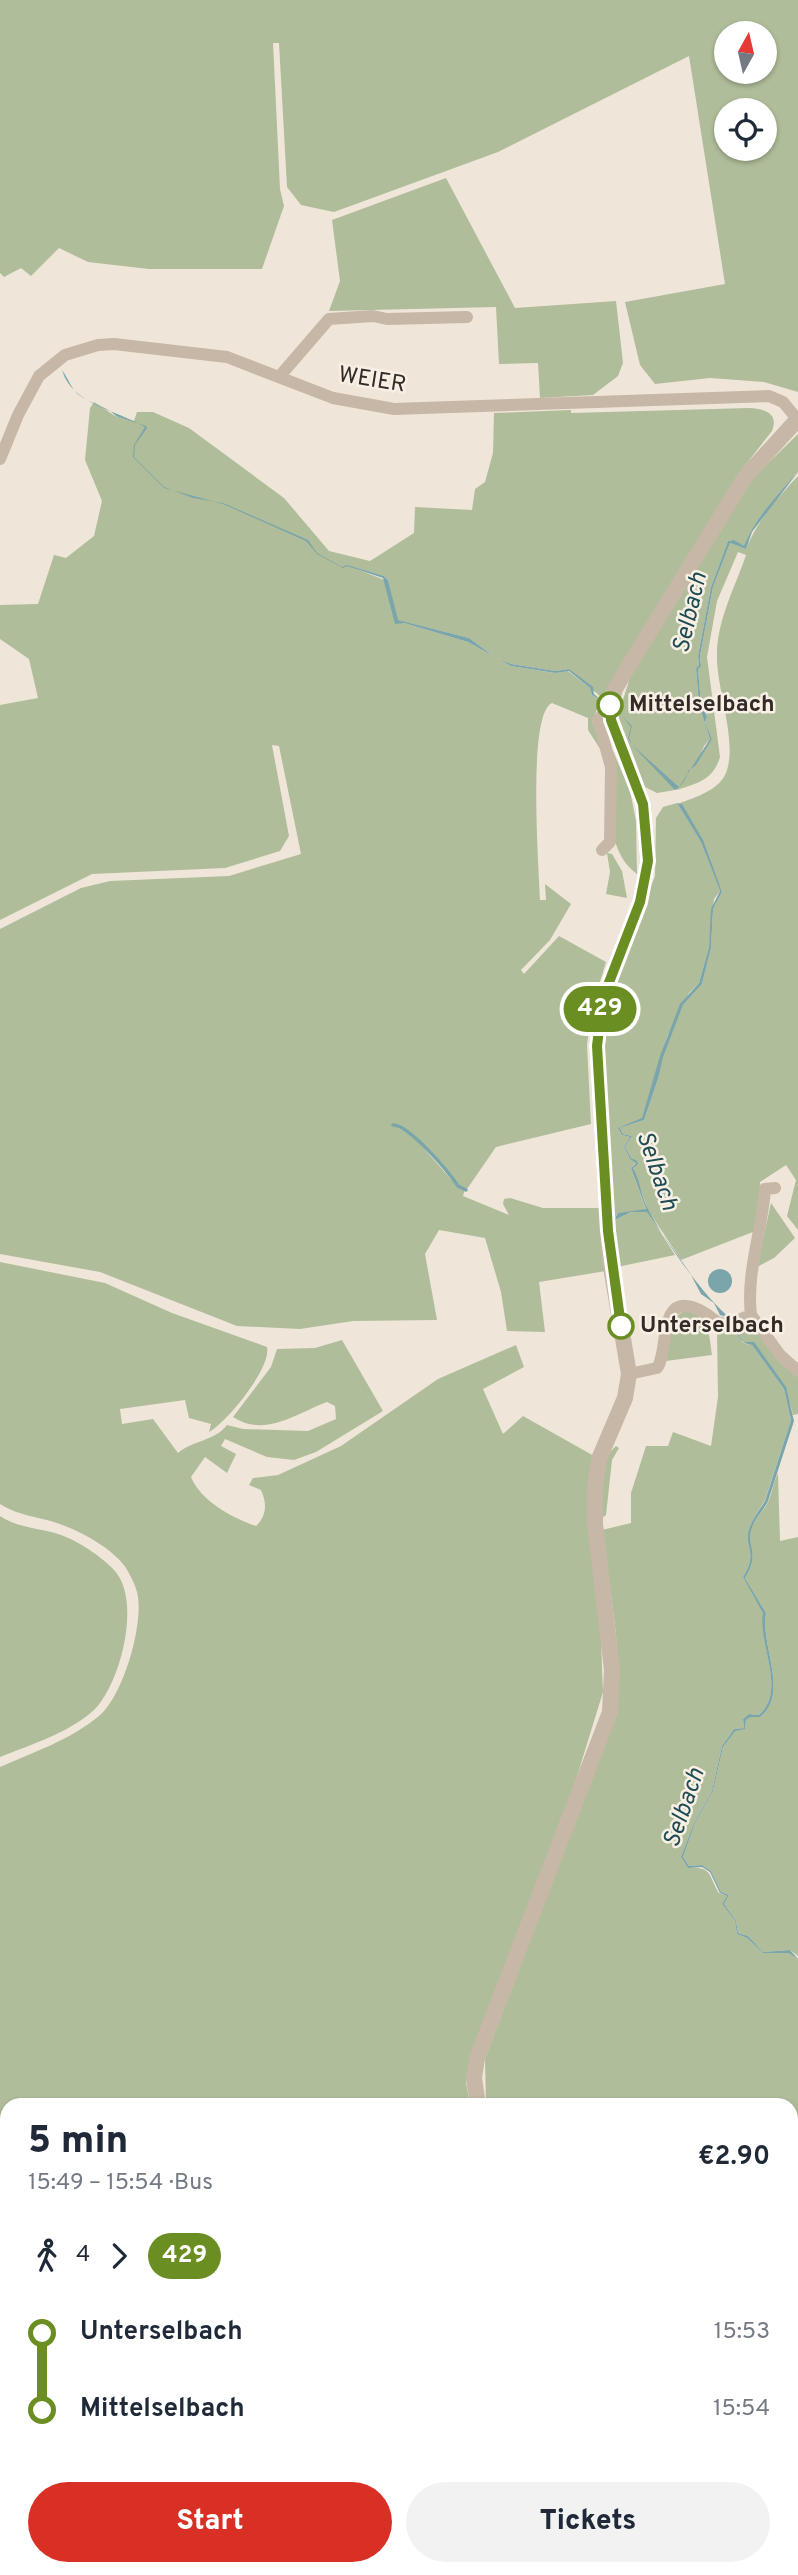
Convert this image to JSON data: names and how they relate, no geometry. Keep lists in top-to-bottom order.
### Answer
{
  "streets": {
    "street": ["WEIER"]
  },
  "water": ["Selbach"],
  "places": ["Mittelselbach", "Unterselbach"],
  "lines": ["bus line 429"],
  "north": "top",
  "page": {
    "on_map": "429",
    "heading": ["5 min", "15:49 – 15:54 · Bus", "€2.90"],
    "legs": ["4", "429"],
    "list": [
      {
        "name": "Unterselbach",
        "value": "15:53"
      },
      {
        "name": "Mittelselbach",
        "value": "15:54"
      }
    ],
    "buttons": ["Start", "Tickets"]
  }
}
